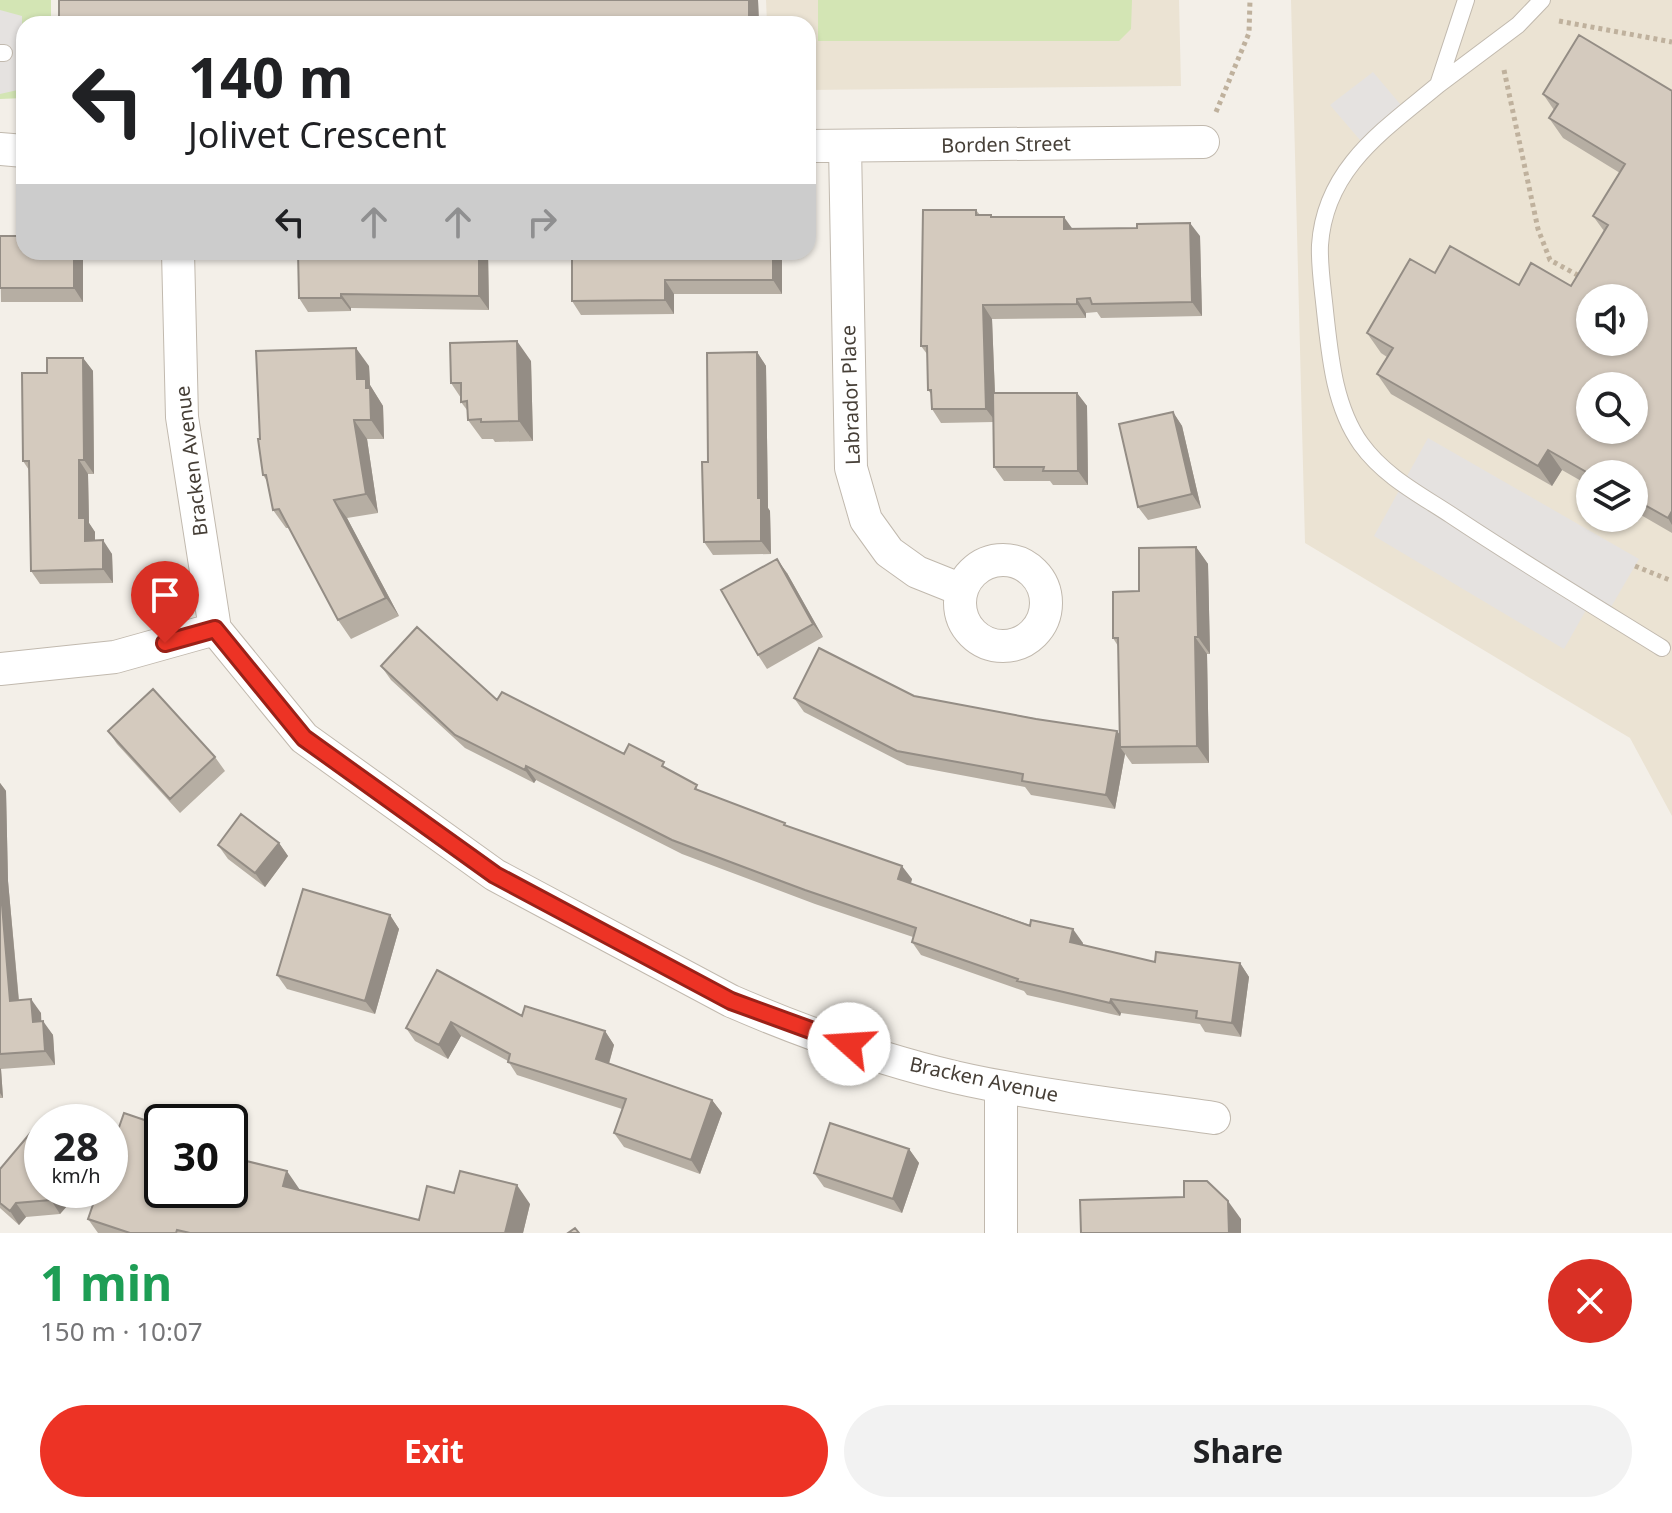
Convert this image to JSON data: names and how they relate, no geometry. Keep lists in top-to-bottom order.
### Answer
{
  "streets": {
    "street": ["Borden Street", "Labrador Place", "Bracken Avenue"]
  },
  "crossings": [
    ["Borden Street", "Labrador Place"]
  ],
  "page": {
    "turn": ["140 m", "Jolivet Crescent"],
    "speed": "28 km/h",
    "limit": "30",
    "heading": ["1 min", "150 m · 10:07"],
    "buttons": ["Exit", "Share"]
  }
}
